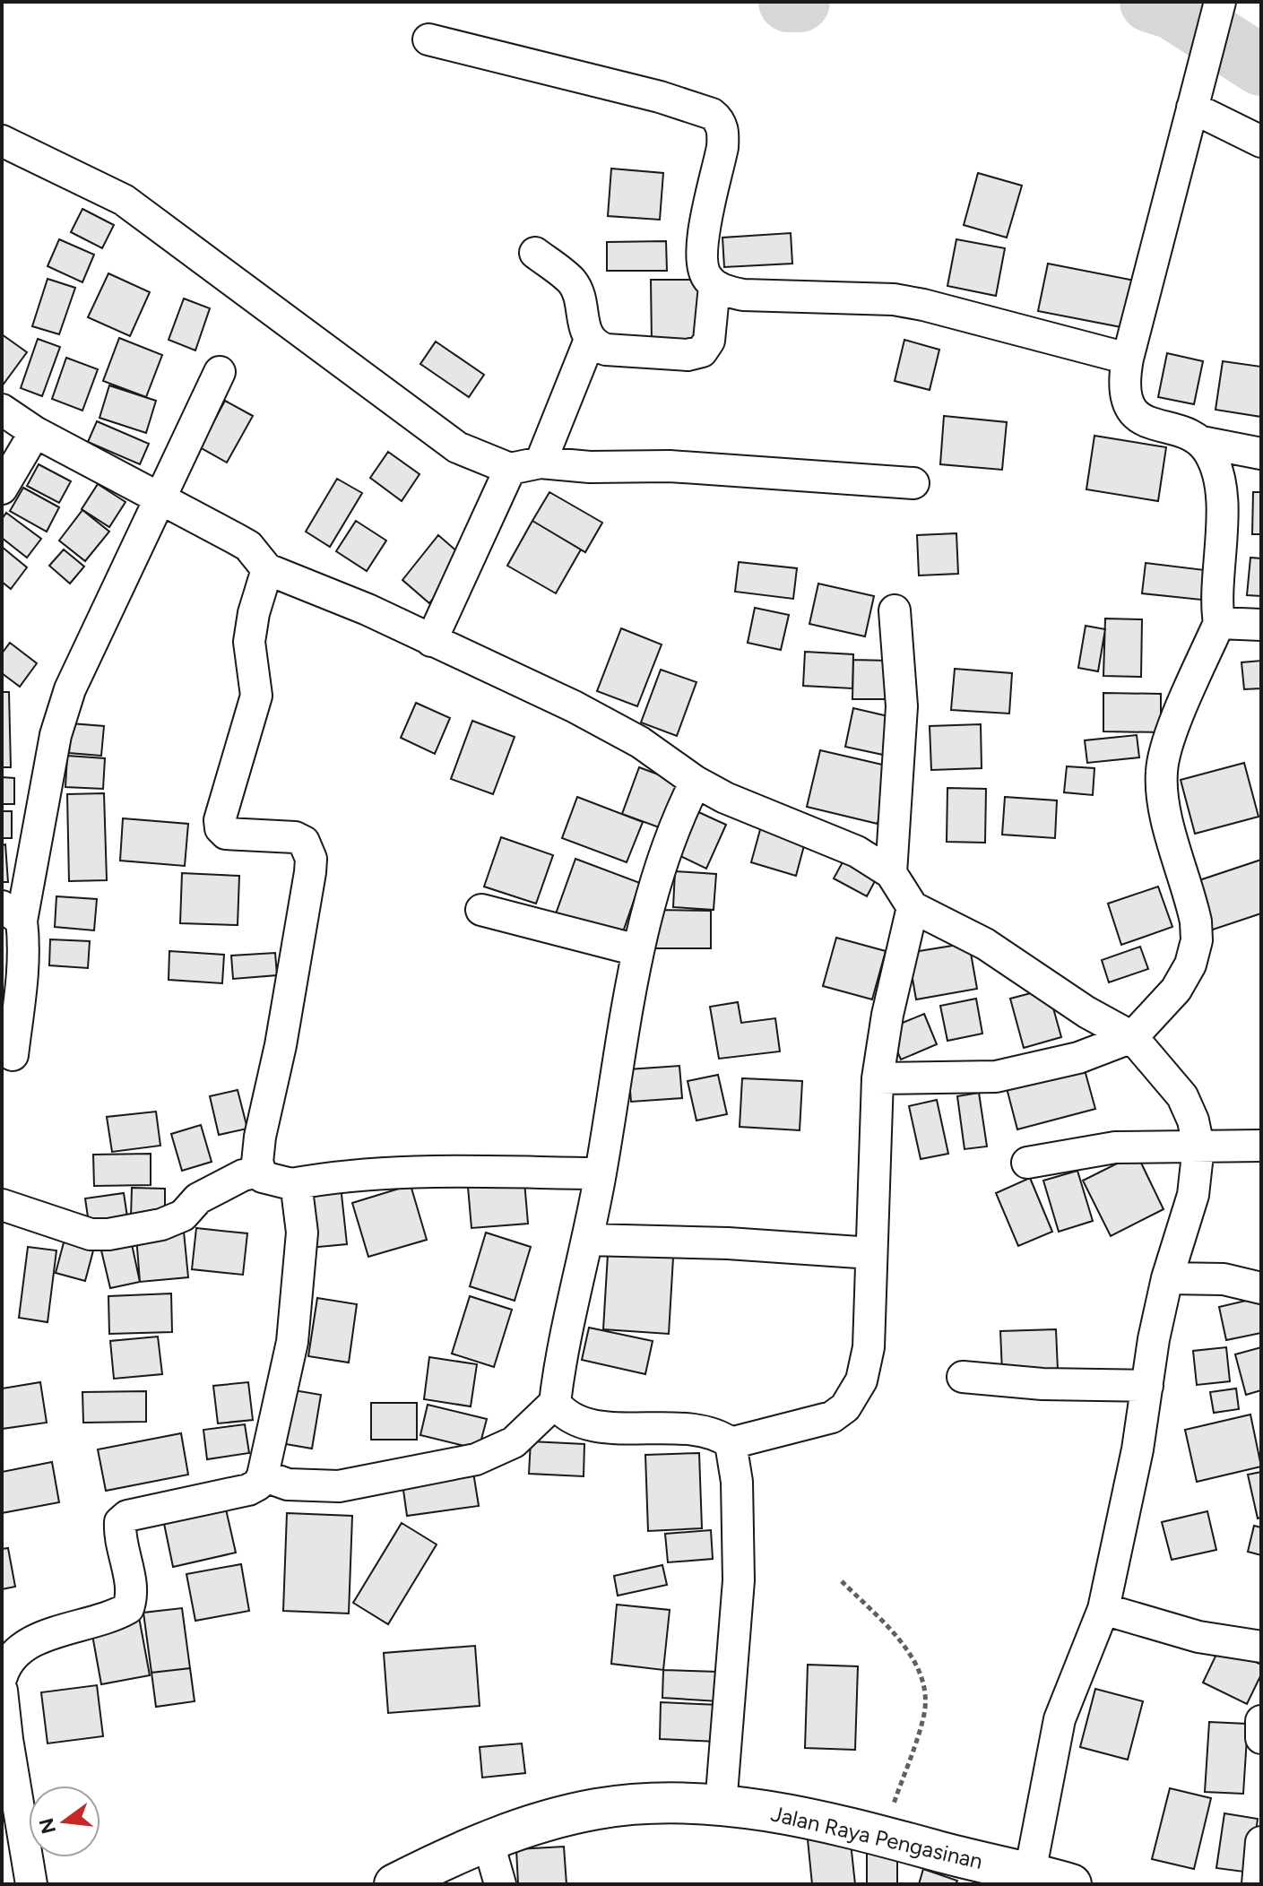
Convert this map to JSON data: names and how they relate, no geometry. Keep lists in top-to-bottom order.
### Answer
{
  "streets": {
    "main road": ["Jalan Raya Pengasinan"]
  },
  "north": "left"
}
